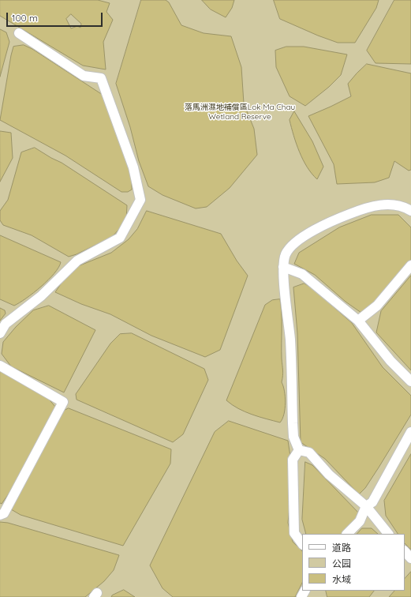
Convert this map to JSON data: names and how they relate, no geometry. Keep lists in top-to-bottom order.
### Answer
{
  "parks": ["落馬洲濕地補償區Lok Ma Chau Wetland Reserve"],
  "legend": ["道路", "公园", "水域"],
  "scale_bar": "100 m"
}
